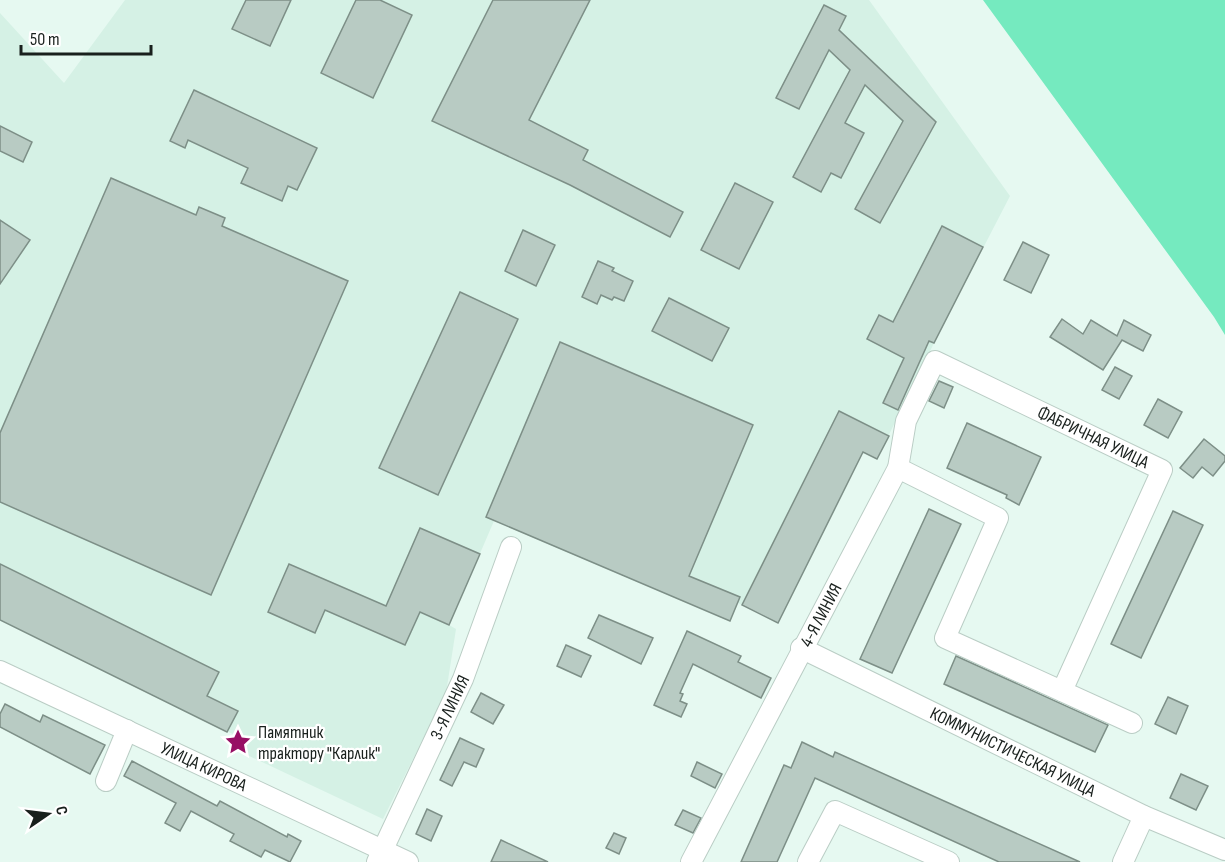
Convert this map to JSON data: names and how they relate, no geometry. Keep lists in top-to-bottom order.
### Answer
{
  "streets": {
    "street": [
      "ФАБРИЧНАЯ УЛИЦА",
      "4-Я ЛИНИЯ",
      "3-Я ЛИНИЯ",
      "КОММУНИСТИЧЕСКАЯ УЛИЦА",
      "УЛИЦА КИРОВА"
    ]
  },
  "crossings": [
    ["ФАБРИЧНАЯ УЛИЦА", "4-Я ЛИНИЯ"],
    ["4-Я ЛИНИЯ", "КОММУНИСТИЧЕСКАЯ УЛИЦА"],
    ["3-Я ЛИНИЯ", "УЛИЦА КИРОВА"]
  ],
  "places": {
    "place": ["Памятник трактору \"Карлик\""]
  },
  "scale_bar": "50 m",
  "north": "right"
}
